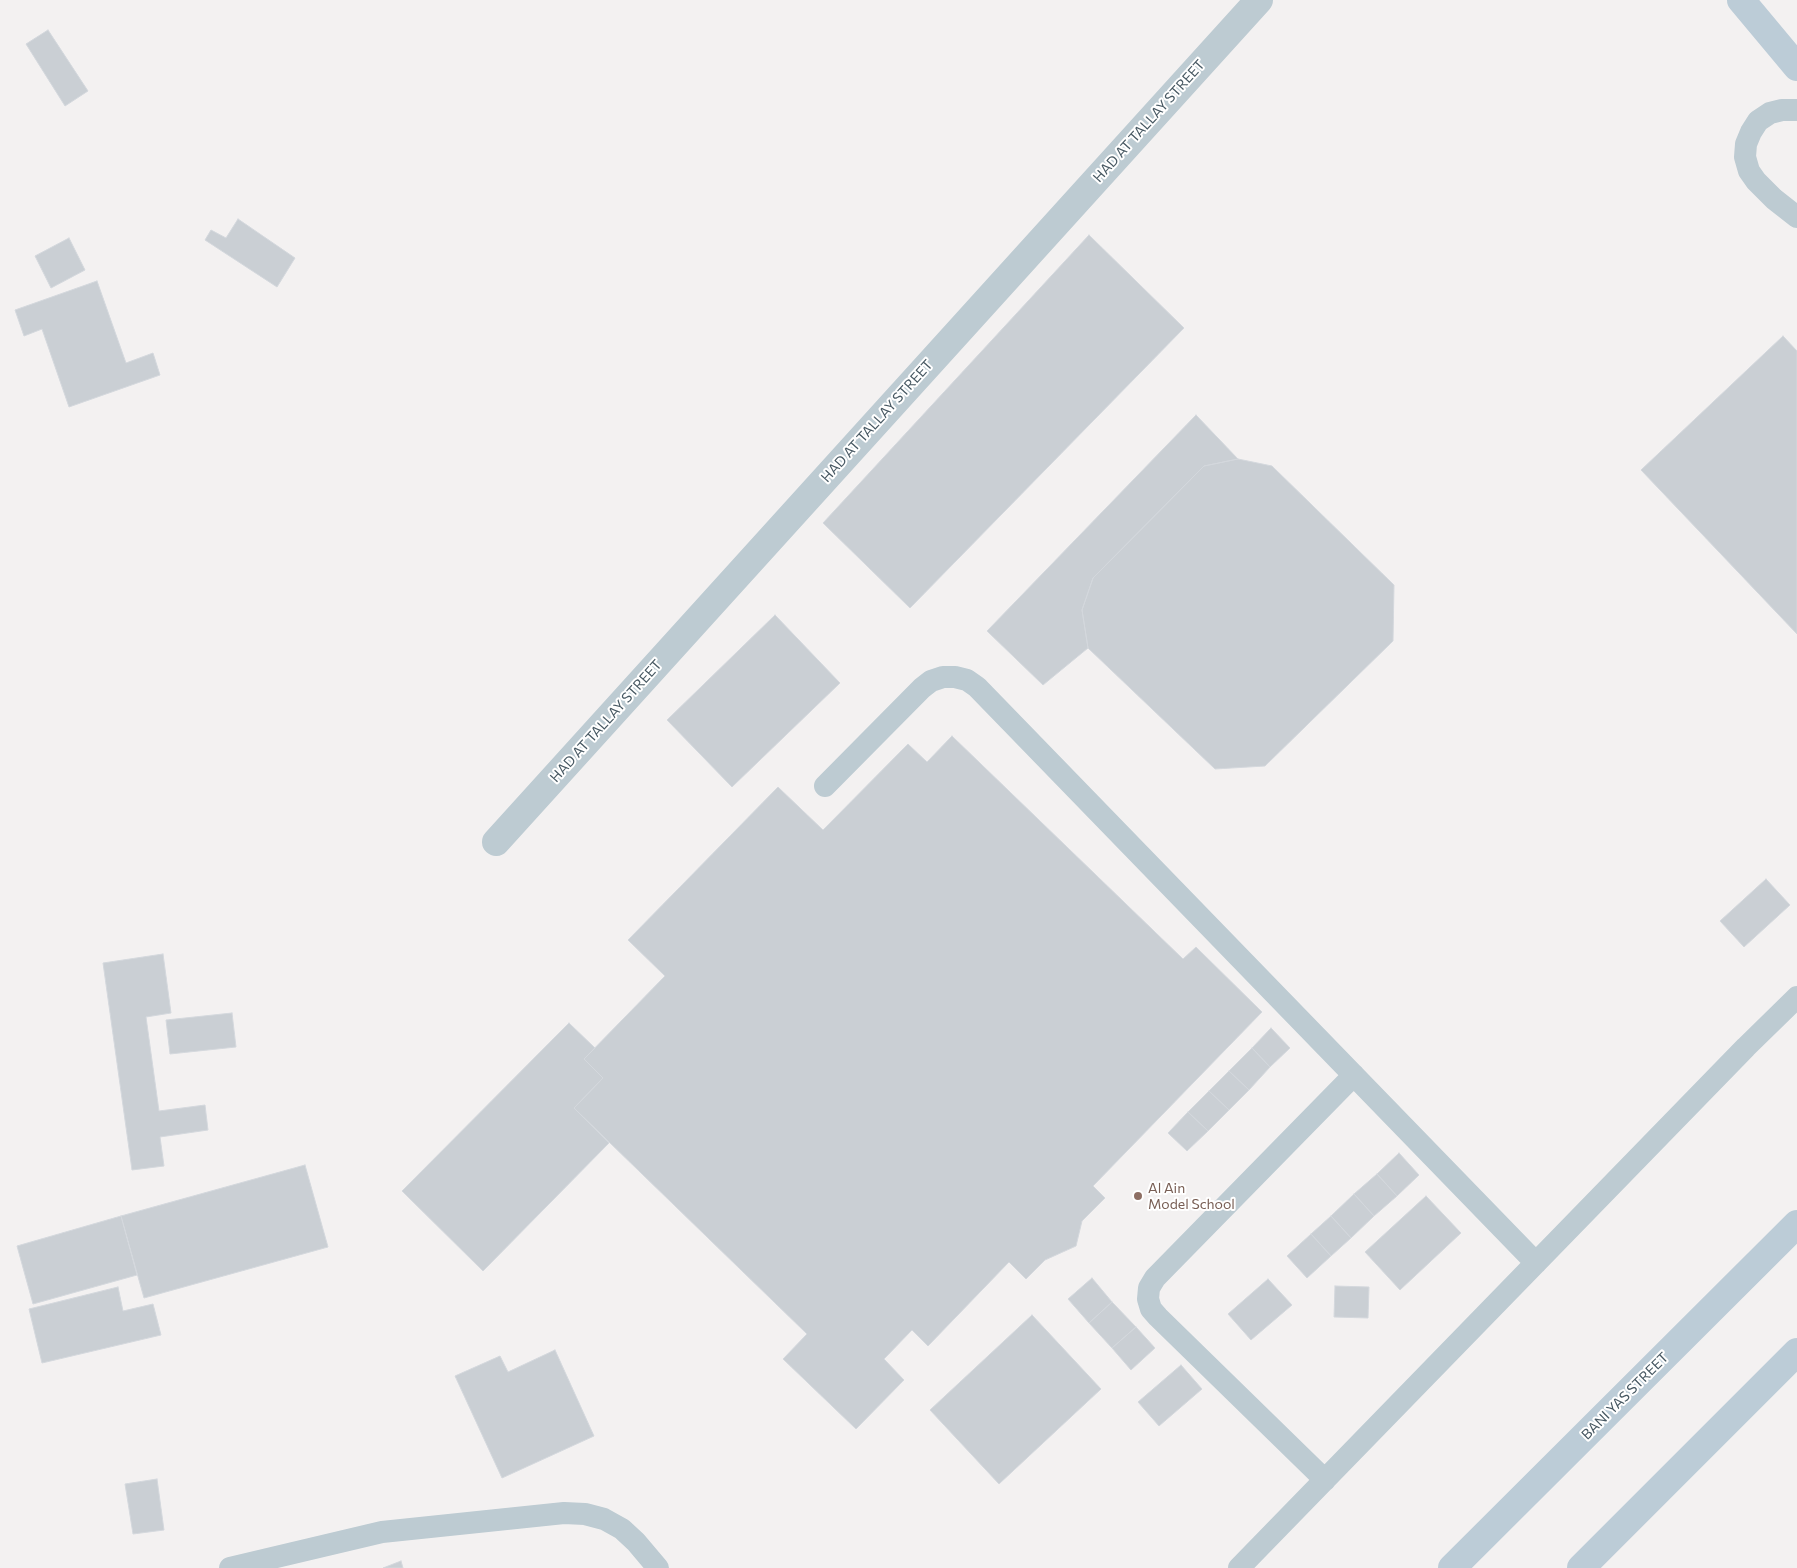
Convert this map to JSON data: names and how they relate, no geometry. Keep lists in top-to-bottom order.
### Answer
{
  "streets": {
    "main road": ["BANI YAS STREET"],
    "street": ["HAD AT TALLAY STREET"]
  },
  "places": ["Al Ain Model School"]
}
